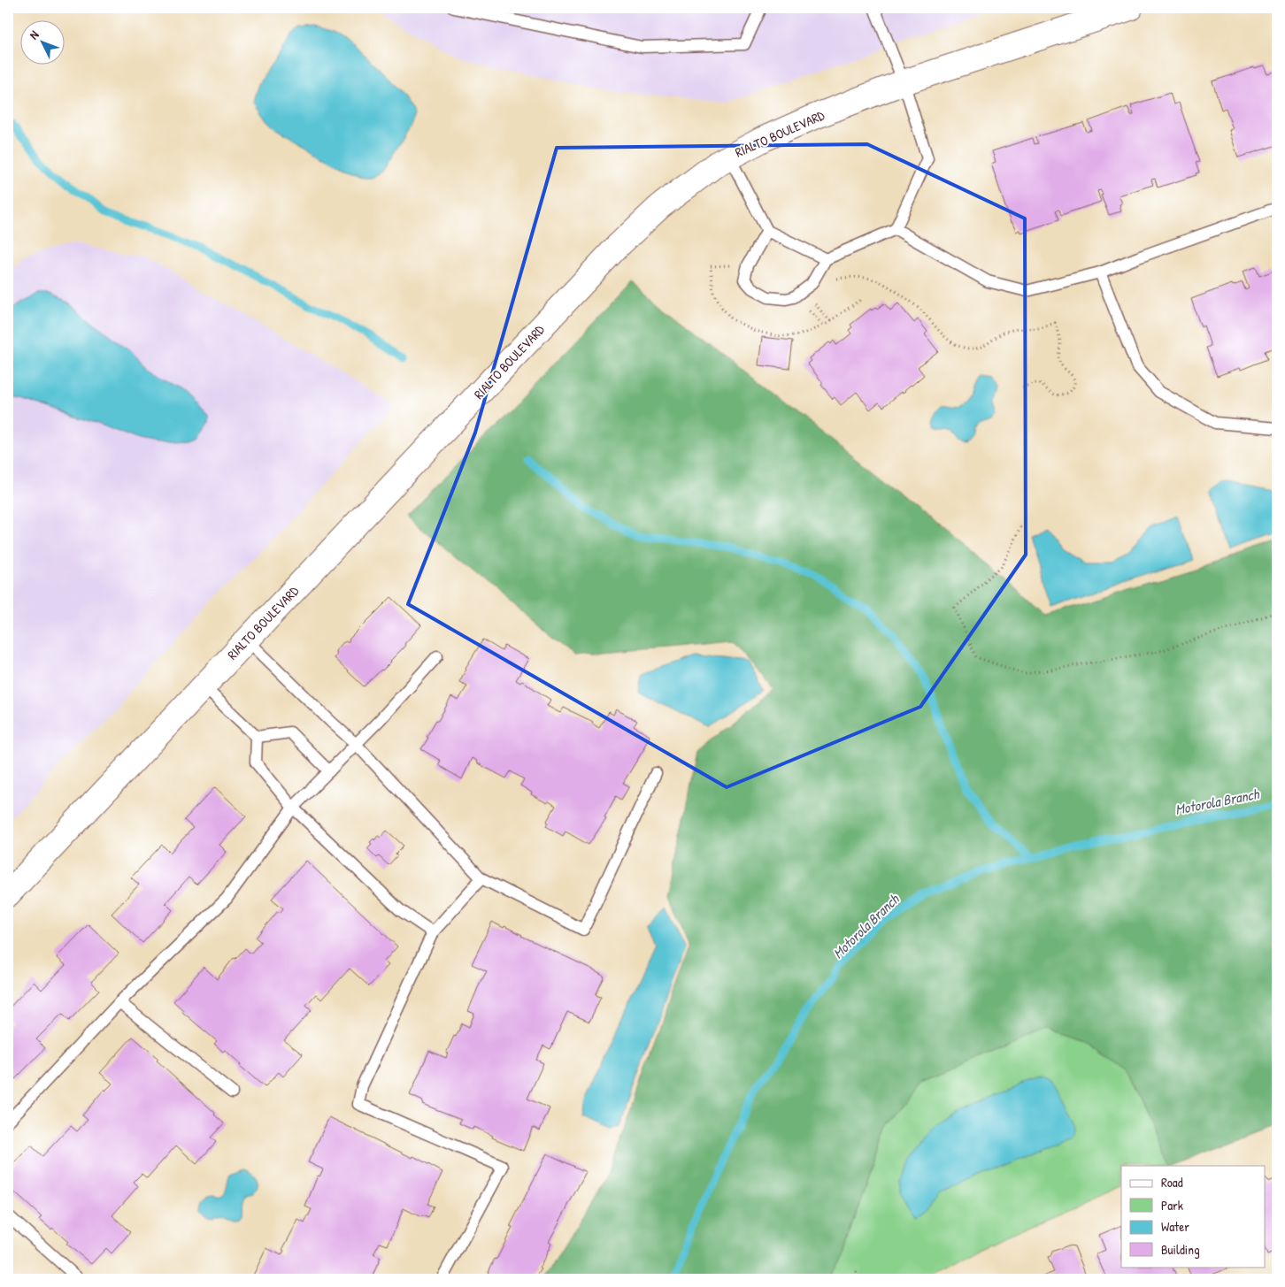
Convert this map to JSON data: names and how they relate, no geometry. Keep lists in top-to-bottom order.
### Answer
{
  "streets": {
    "street": ["RIALTO BOULEVARD"]
  },
  "water": ["Motorola Branch"],
  "legend": [
    "Road",
    "Park",
    "Water",
    "Building"
  ],
  "north": "top left"
}
